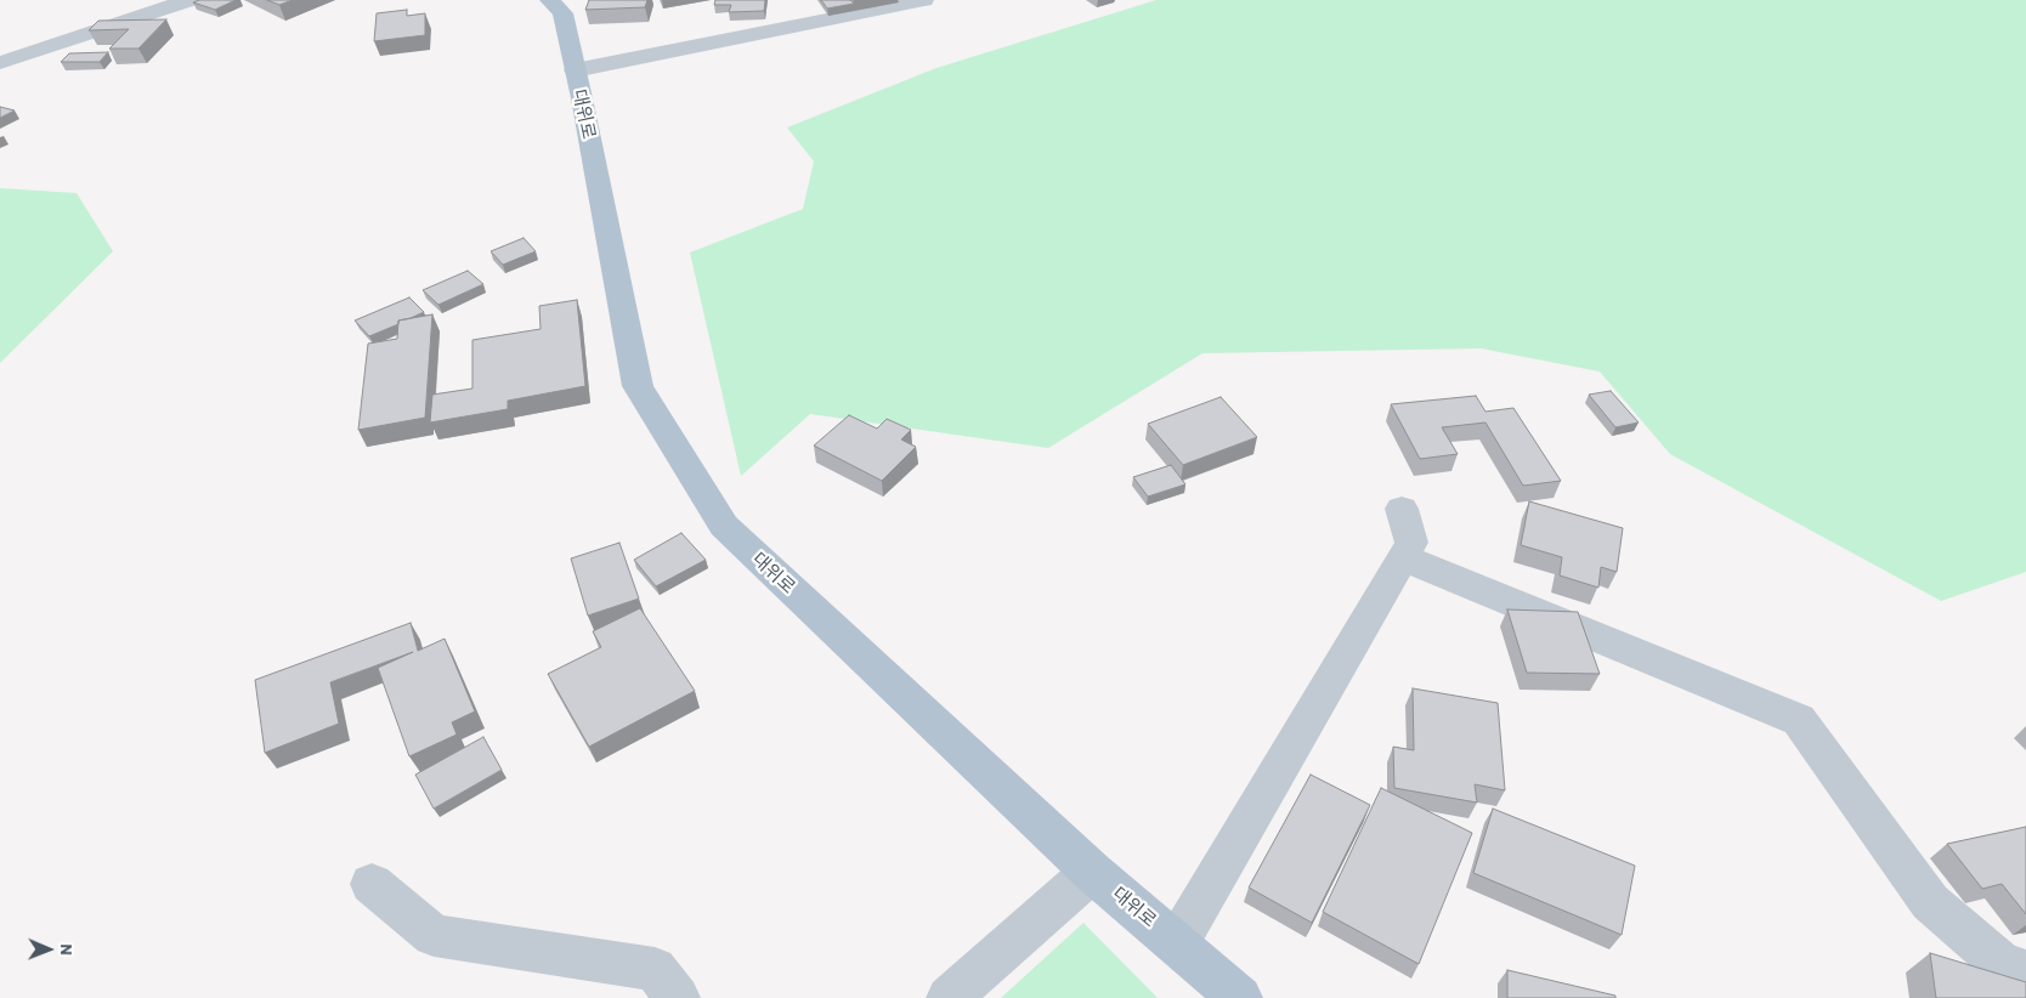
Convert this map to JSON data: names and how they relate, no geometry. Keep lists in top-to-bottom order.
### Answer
{
  "streets": {
    "main road": ["대위로"]
  },
  "north": "right"
}
